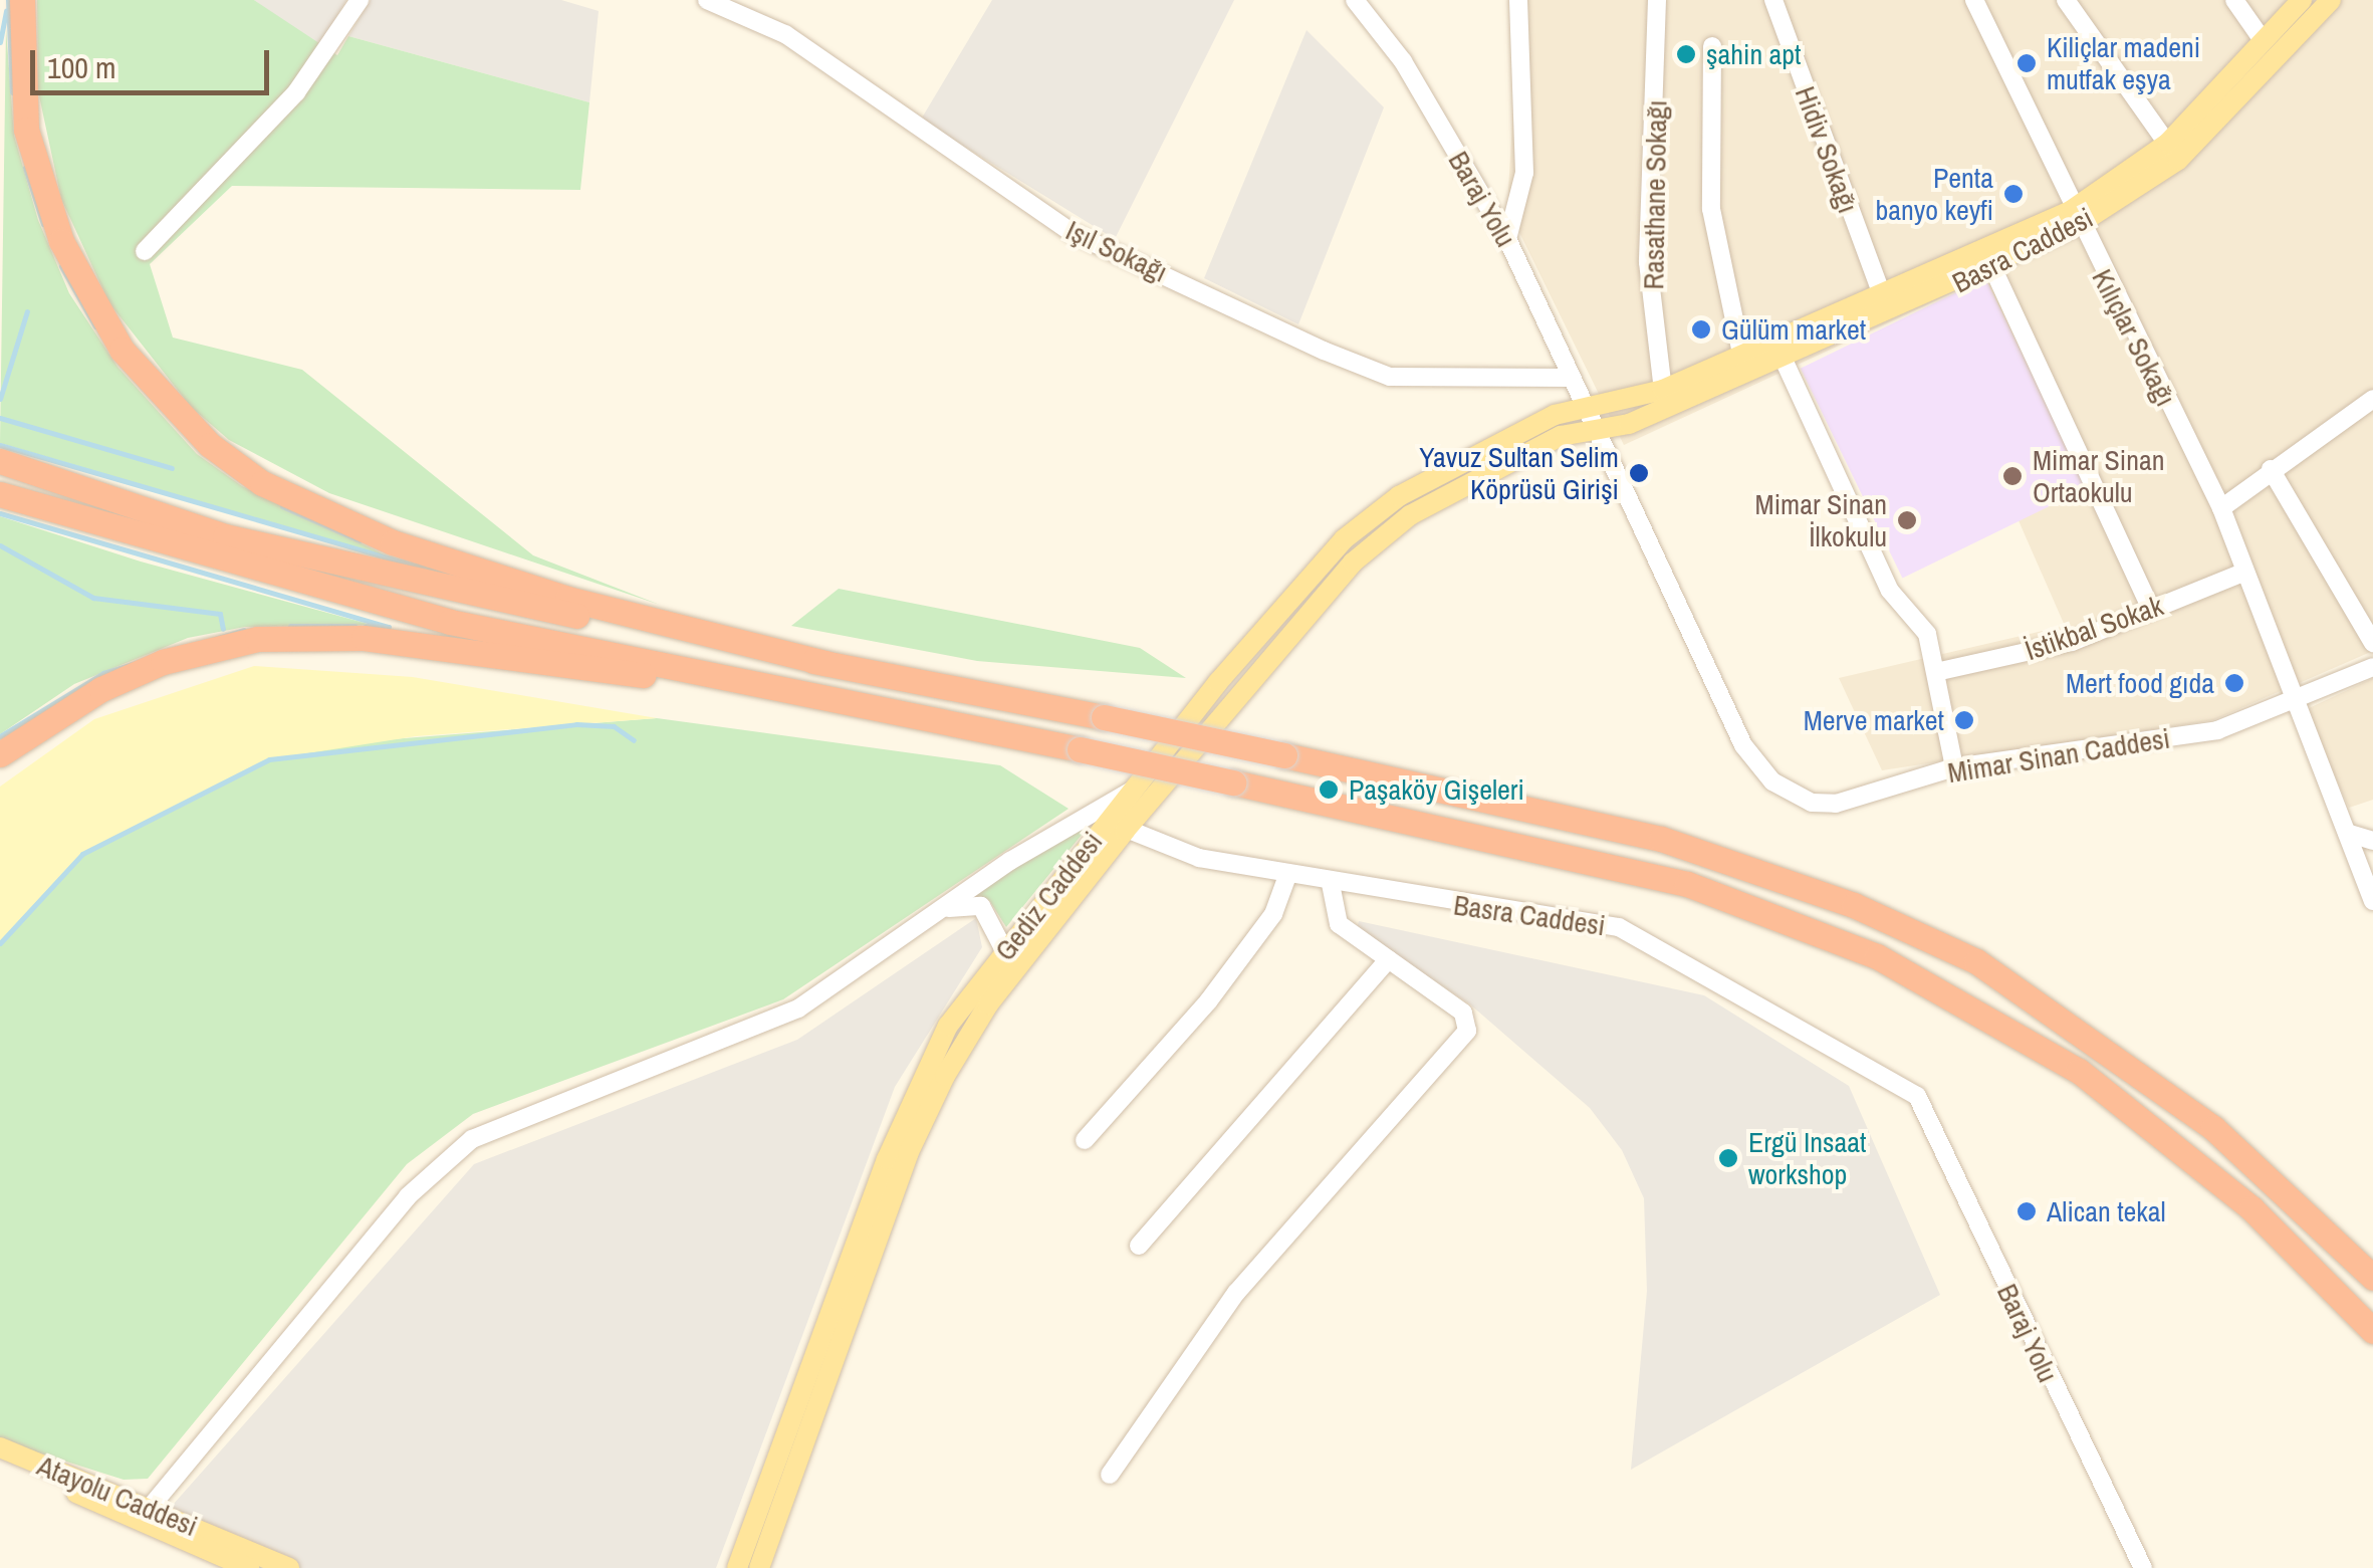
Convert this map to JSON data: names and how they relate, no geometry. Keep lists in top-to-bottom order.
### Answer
{
  "streets": {
    "main road": ["Basra Caddesi", "Gediz Caddesi", "Atayolu Caddesi"],
    "street": [
      "Hidiv Sokağı",
      "Rasathane Sokağı",
      "Baraj Yolu",
      "Işıl Sokağı",
      "Kılıçlar Sokağı",
      "İstikbal Sokak",
      "Mimar Sinan Caddesi"
    ]
  },
  "crossings": [
    ["Hidiv Sokağı", "Basra Caddesi"],
    ["Rasathane Sokağı", "Basra Caddesi"],
    ["Baraj Yolu", "Basra Caddesi"],
    ["Baraj Yolu", "Işıl Sokağı"],
    ["Baraj Yolu", "Mimar Sinan Caddesi"],
    ["Baraj Yolu", "Gediz Caddesi"],
    ["Basra Caddesi", "Kılıçlar Sokağı"],
    ["Basra Caddesi", "Mimar Sinan Caddesi"],
    ["Basra Caddesi", "Gediz Caddesi"],
    ["Kılıçlar Sokağı", "İstikbal Sokak"],
    ["Kılıçlar Sokağı", "Mimar Sinan Caddesi"],
    ["Mimar Sinan Caddesi", "Gediz Caddesi"]
  ],
  "places": [
    "şahin apt",
    "Kiliçlar madeni mutfak eşya",
    "Penta banyo keyfi",
    "Gülüm market",
    "Yavuz Sultan Selim Köprüsü Girişi",
    "Mimar Sinan Ortaokulu",
    "Mimar Sinan İlkokulu",
    "Mert food gıda",
    "Merve market",
    "Paşaköy Gişeleri",
    "Ergü Insaat workshop",
    "Alican tekal"
  ],
  "scale_bar": "100 m"
}
